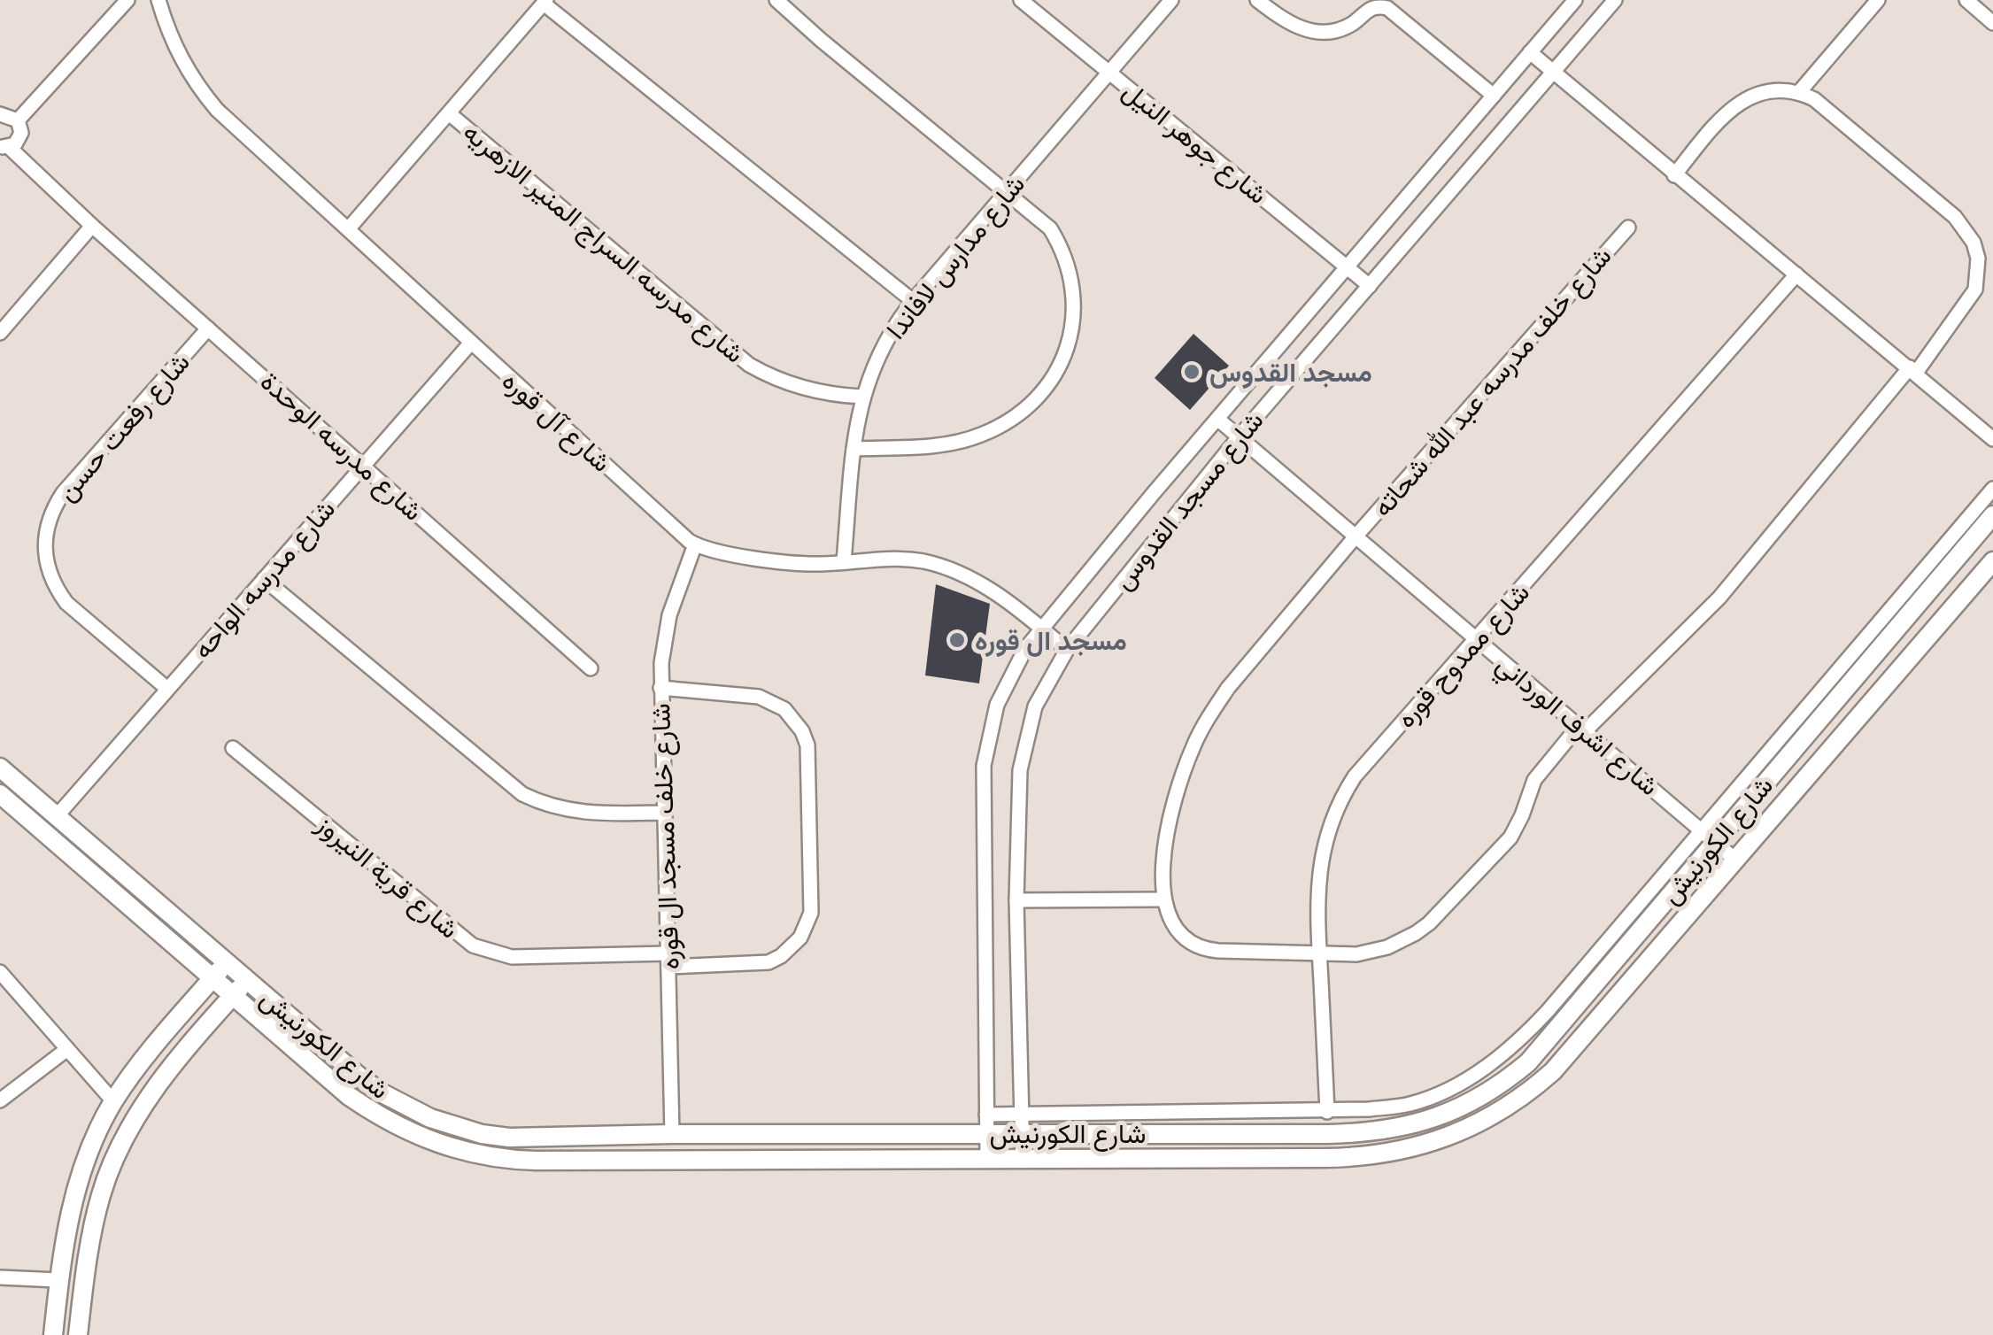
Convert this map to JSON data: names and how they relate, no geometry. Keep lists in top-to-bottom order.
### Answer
{
  "streets": {
    "street": [
      "شارع جوهر النيل",
      "شارع مدرسه السراج المنير الازهريه",
      "شارع مدارس لافاندا",
      "شارع خلف مدرسه عبد الله شحاته",
      "شارع آل قوره",
      "شارع رفعت حسن",
      "شارع مدرسه الوحدة",
      "شارع مسجد القدوس",
      "شارع مدرسه الواحه",
      "شارع ممدوح قوره",
      "شارع اشرف الورداني",
      "شارع خلف مسجد ال قوره",
      "شارع الكورنيش",
      "شارع قرية النيروز"
    ]
  },
  "crossings": [
    ["شارع جوهر النيل", "شارع مدارس لافاندا"],
    ["شارع جوهر النيل", "شارع مسجد القدوس"],
    ["شارع مدرسه السراج المنير الازهريه", "شارع مدارس لافاندا"],
    ["شارع مدارس لافاندا", "شارع آل قوره"],
    ["شارع خلف مدرسه عبد الله شحاته", "شارع اشرف الورداني"],
    ["شارع آل قوره", "شارع مسجد القدوس"],
    ["شارع آل قوره", "شارع مدرسه الواحه"],
    ["شارع آل قوره", "شارع خلف مسجد ال قوره"],
    ["شارع رفعت حسن", "شارع مدرسه الوحدة"],
    ["شارع رفعت حسن", "شارع مدرسه الواحه"],
    ["شارع مدرسه الوحدة", "شارع مدرسه الواحه"],
    ["شارع مسجد القدوس", "شارع اشرف الورداني"],
    ["شارع مسجد القدوس", "شارع الكورنيش"],
    ["شارع مدرسه الواحه", "شارع الكورنيش"],
    ["شارع ممدوح قوره", "شارع اشرف الورداني"],
    ["شارع اشرف الورداني", "شارع الكورنيش"],
    ["شارع خلف مسجد ال قوره", "شارع الكورنيش"],
    ["شارع خلف مسجد ال قوره", "شارع قرية النيروز"]
  ],
  "places": ["مسجد القدوس", "مسجد ال قوره"]
}
